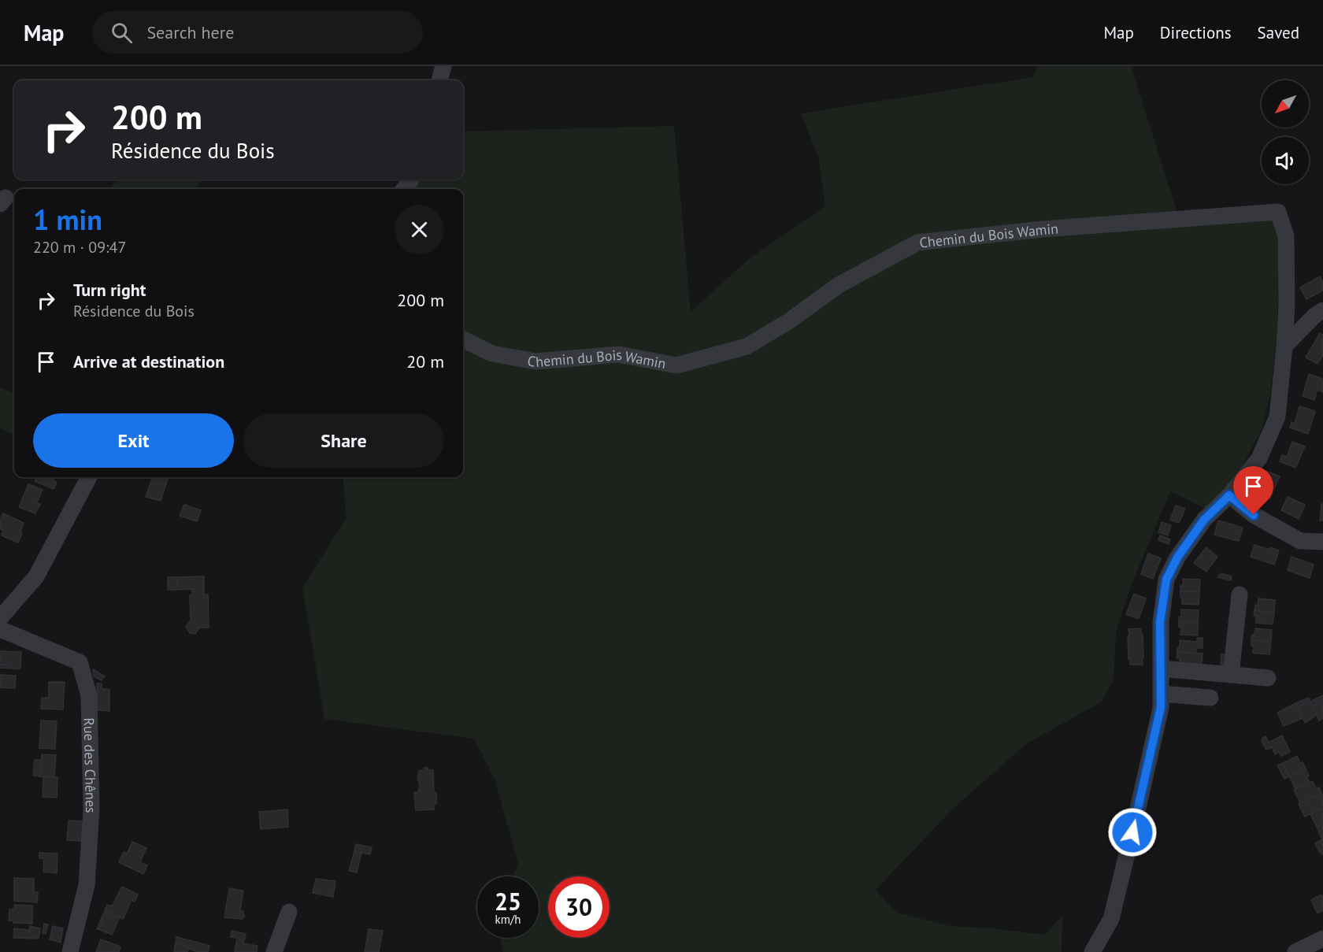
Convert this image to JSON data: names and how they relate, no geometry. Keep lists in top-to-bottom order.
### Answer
{
  "streets": {
    "street": ["Chemin du Bois Wamin", "Rue des Chênes"]
  },
  "north": "bottom left",
  "page": {
    "header": "Map",
    "search": "Search here",
    "nav": ["Map", "Directions", "Saved"],
    "turn": ["200 m", "Résidence du Bois"],
    "heading": ["1 min", "220 m · 09:47"],
    "list": [
      {
        "name": "Turn right",
        "note": "Résidence du Bois",
        "value": "200 m"
      },
      {
        "name": "Arrive at destination",
        "value": "20 m"
      }
    ],
    "buttons": ["Exit", "Share"],
    "speed": "25 km/h",
    "limit": "30"
  }
}
